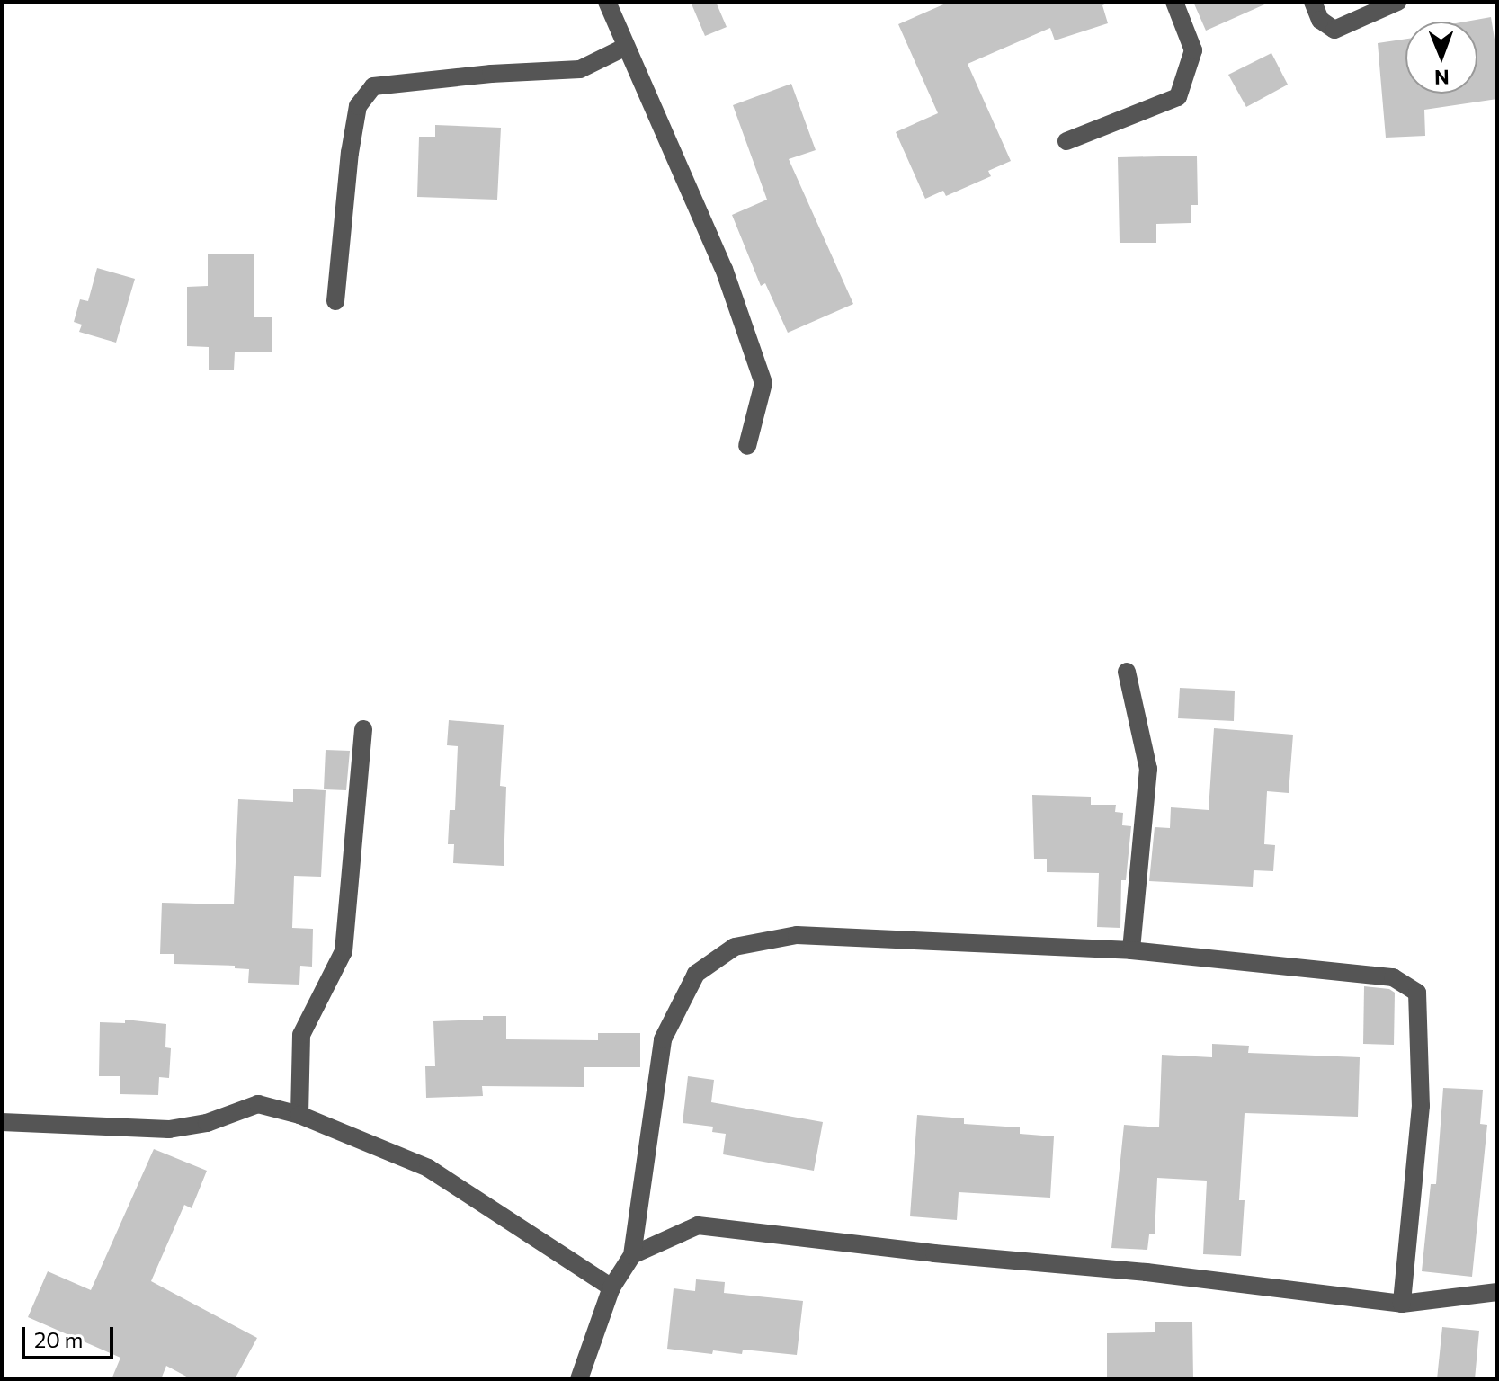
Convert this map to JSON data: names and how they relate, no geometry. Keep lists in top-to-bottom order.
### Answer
{
  "scale_bar": "20 m",
  "north": "bottom"
}
